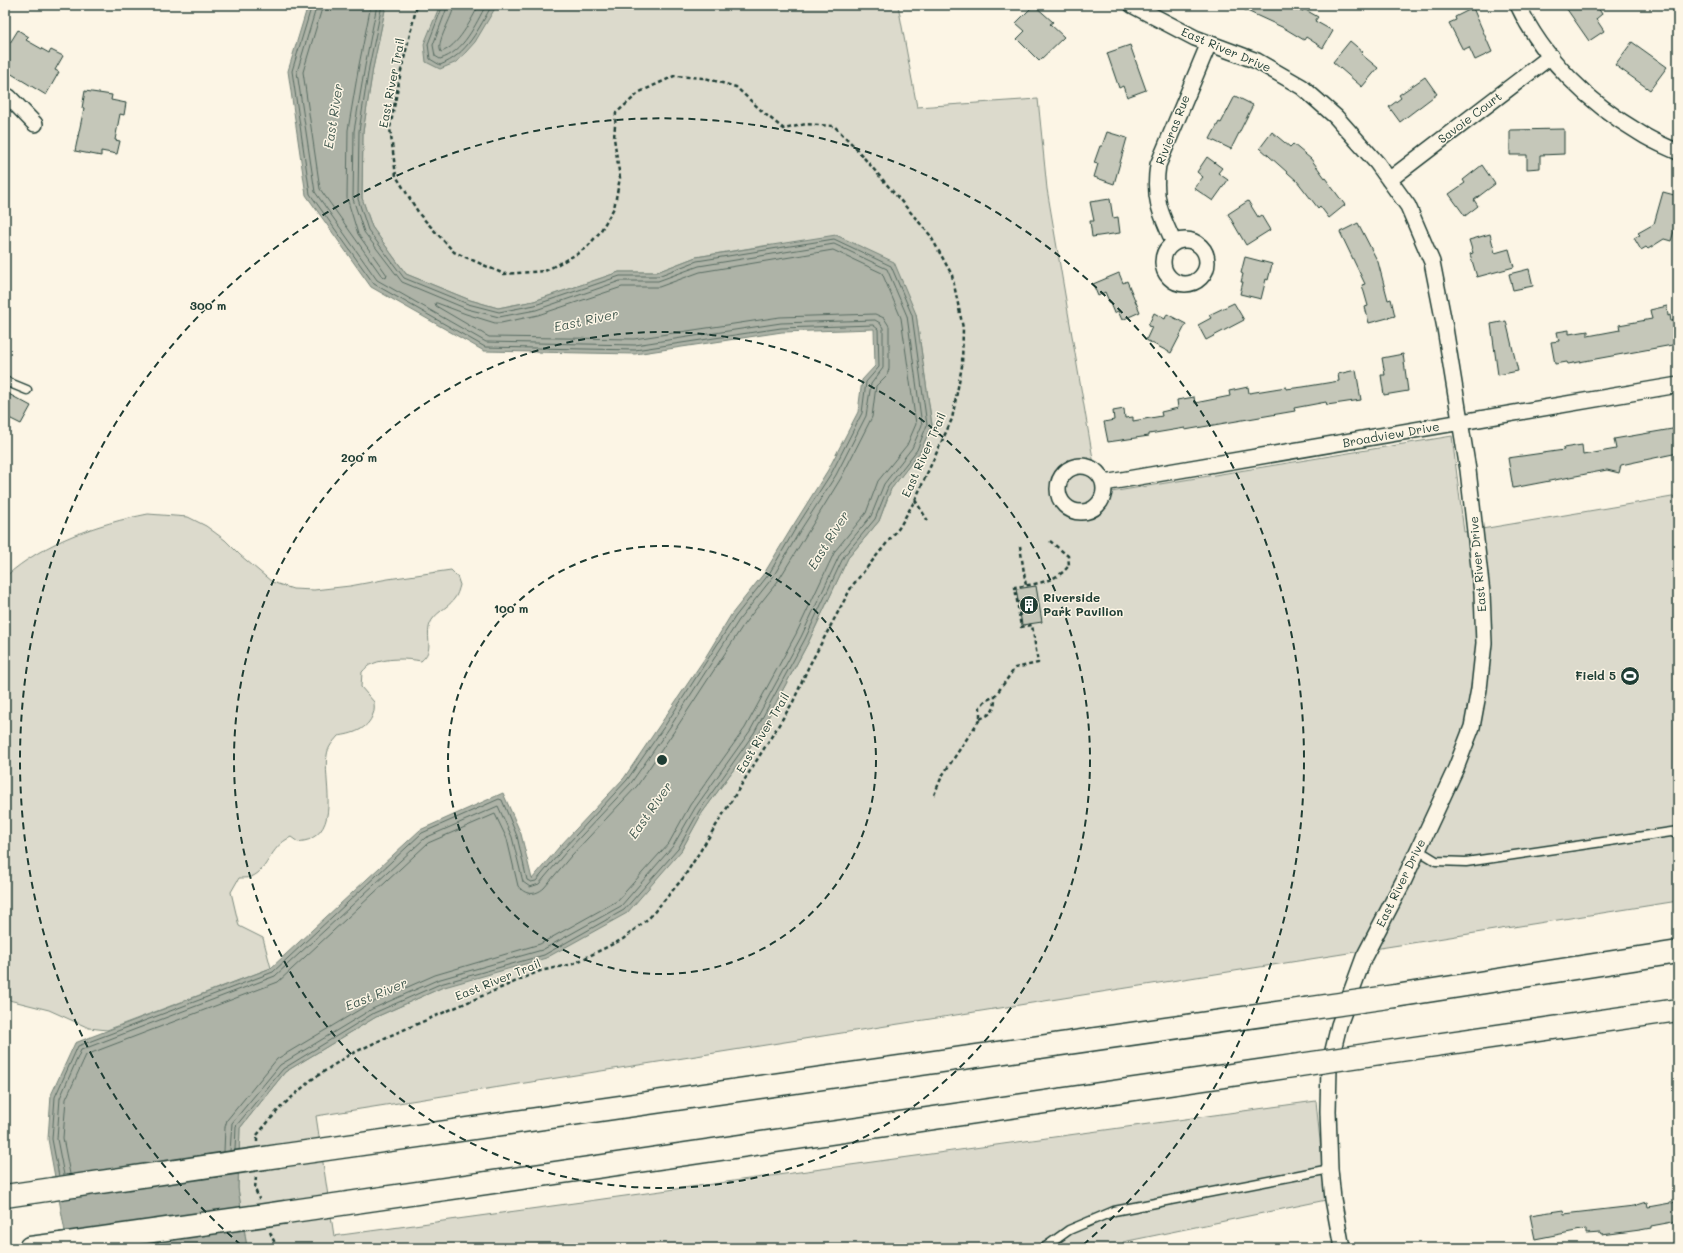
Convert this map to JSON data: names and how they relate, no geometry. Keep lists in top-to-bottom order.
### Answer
{
  "streets": {
    "street": [
      "East River Drive",
      "Savoie Court",
      "Rivieras Rue",
      "Broadview Drive"
    ],
    "path": ["East River Trail"]
  },
  "crossings": [
    ["East River Drive", "Savoie Court"],
    ["East River Drive", "Rivieras Rue"],
    ["East River Drive", "Broadview Drive"]
  ],
  "water": ["East River"],
  "places": {
    "building": ["Riverside Park Pavilion"],
    "sports": ["Field 5"]
  },
  "rings": ["300 m", "200 m", "100 m"]
}
